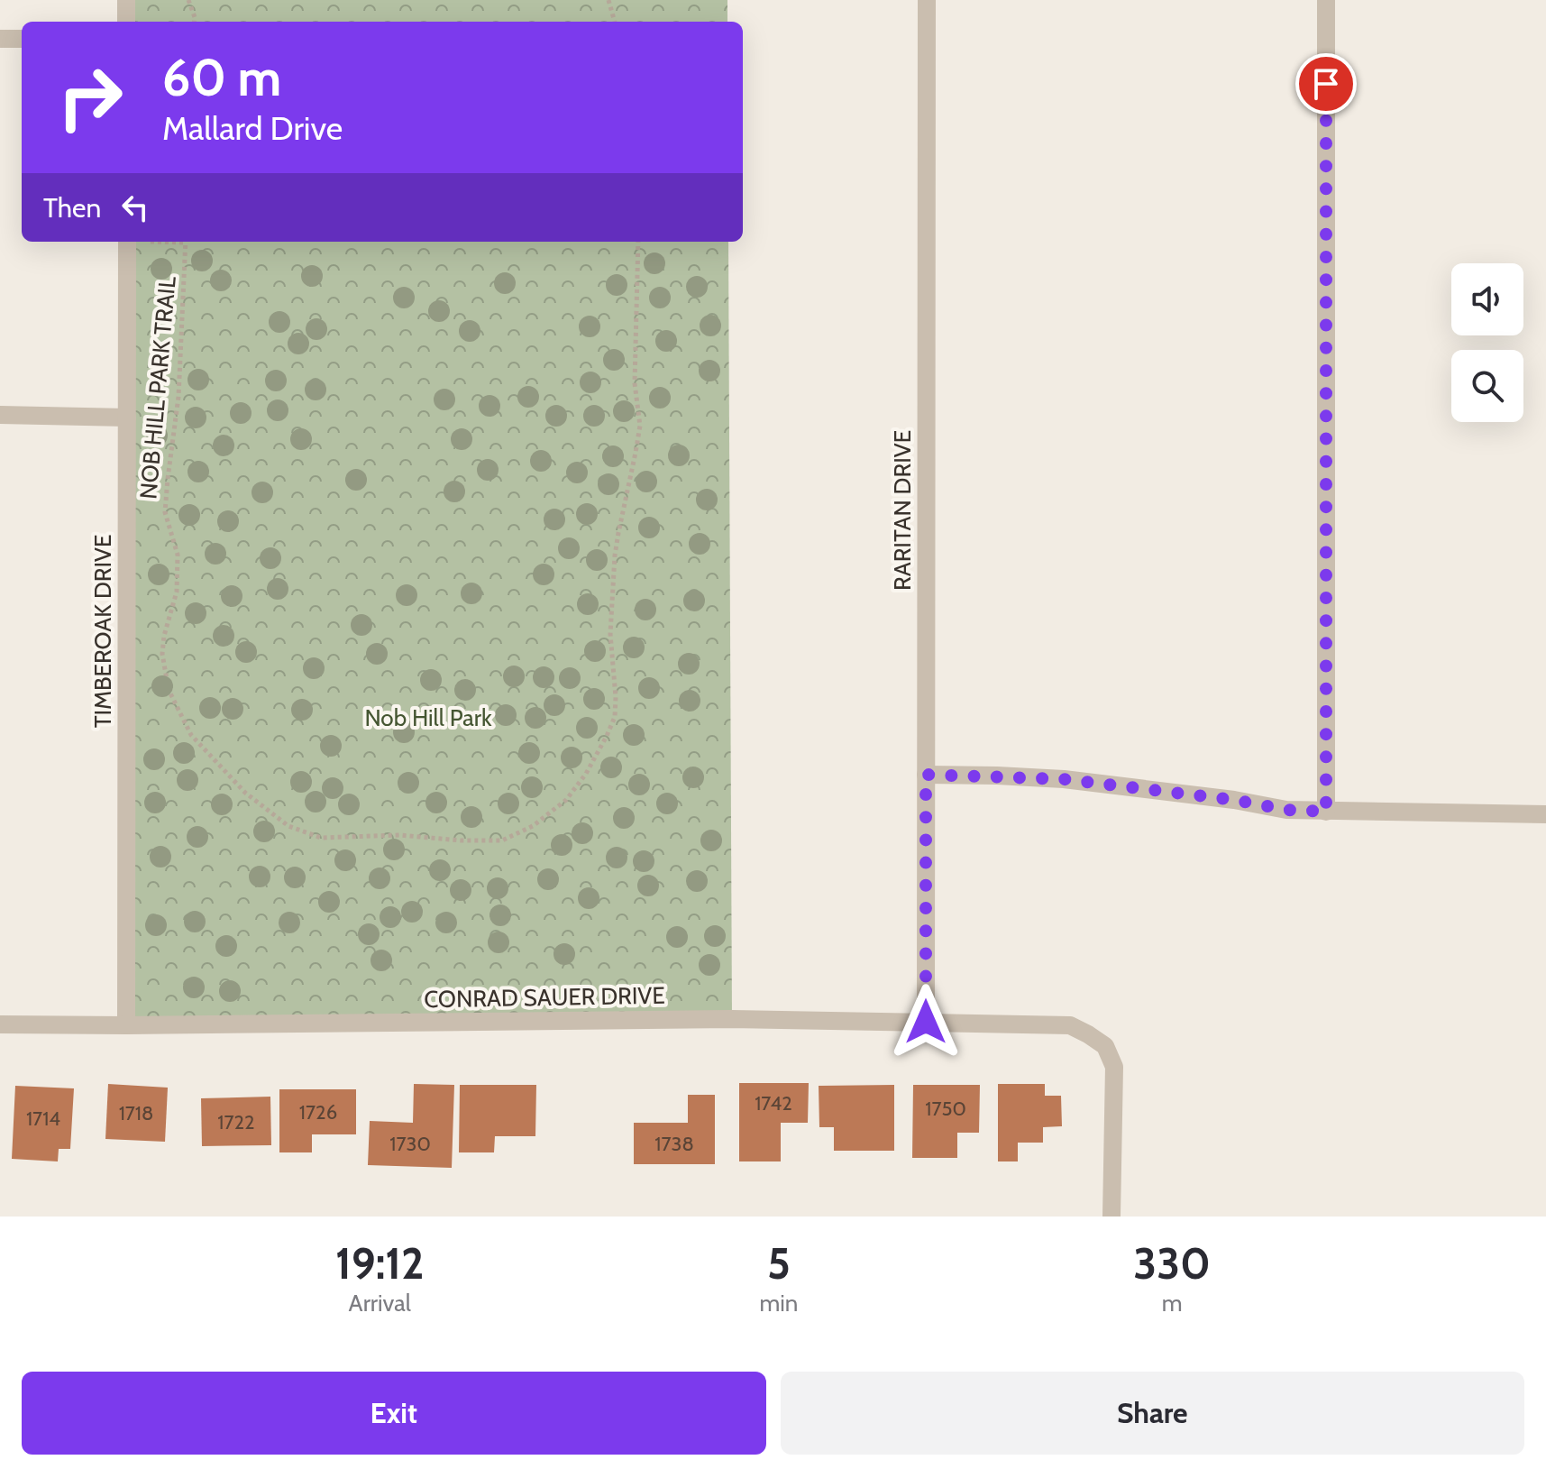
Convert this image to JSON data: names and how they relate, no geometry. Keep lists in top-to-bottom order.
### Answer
{
  "streets": {
    "street": ["RARITAN DRIVE", "TIMBEROAK DRIVE", "CONRAD SAUER DRIVE"],
    "path": ["NOB HILL PARK TRAIL"]
  },
  "crossings": [
    ["RARITAN DRIVE", "CONRAD SAUER DRIVE"],
    ["TIMBEROAK DRIVE", "CONRAD SAUER DRIVE"]
  ],
  "parks": ["Nob Hill Park"],
  "house_numbers": [
    "1742",
    "1750",
    "1726",
    "1718",
    "1714",
    "1722",
    "1730",
    "1738"
  ],
  "page": {
    "turn": ["60 m", "Mallard Drive"],
    "then": "Then",
    "eta": [
      "19:12",
      "Arrival",
      "5",
      "min",
      "330",
      "m"
    ],
    "buttons": ["Exit", "Share"]
  }
}
